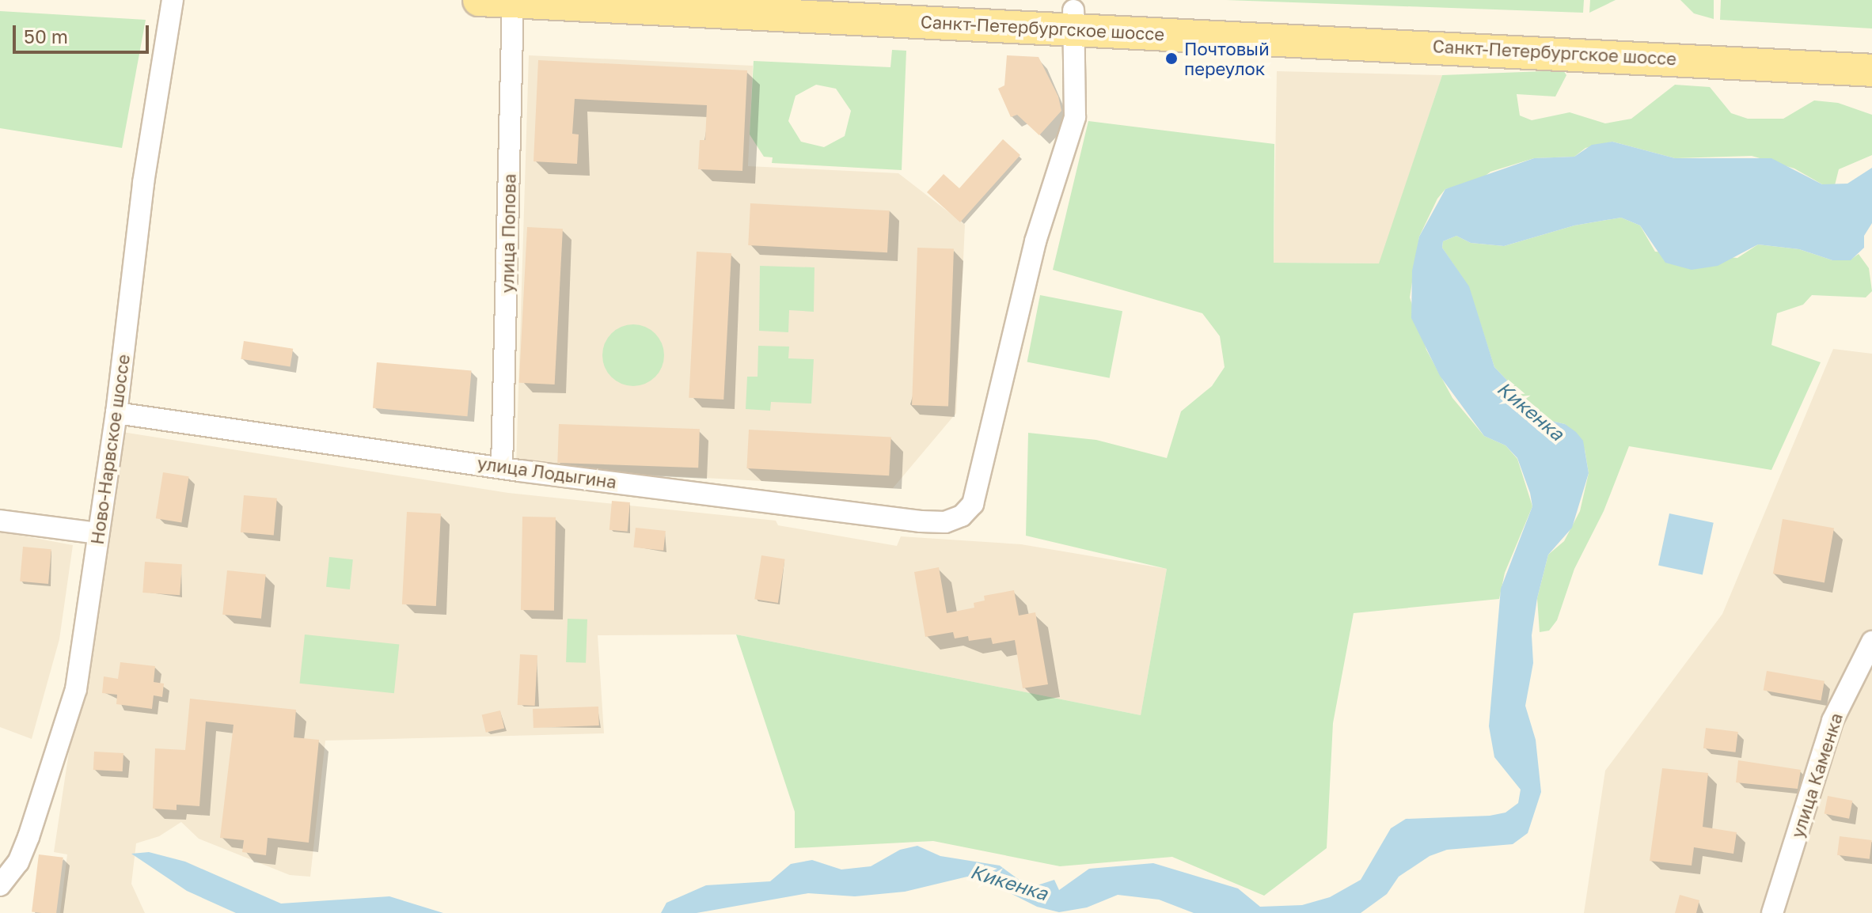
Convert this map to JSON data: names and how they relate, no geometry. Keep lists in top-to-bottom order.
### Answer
{
  "streets": {
    "main road": ["Санкт-Петербургское шоссе"],
    "street": [
      "улица Попова",
      "Ново-Нарвское шоссе",
      "улица Лодыгина",
      "улица Каменка"
    ]
  },
  "crossings": [
    ["Санкт-Петербургское шоссе", "улица Попова"],
    ["Санкт-Петербургское шоссе", "улица Лодыгина"],
    ["улица Попова", "улица Лодыгина"],
    ["Ново-Нарвское шоссе", "улица Лодыгина"]
  ],
  "water": ["Кикенка"],
  "places": ["Почтовый переулок"],
  "scale_bar": "50 m"
}
